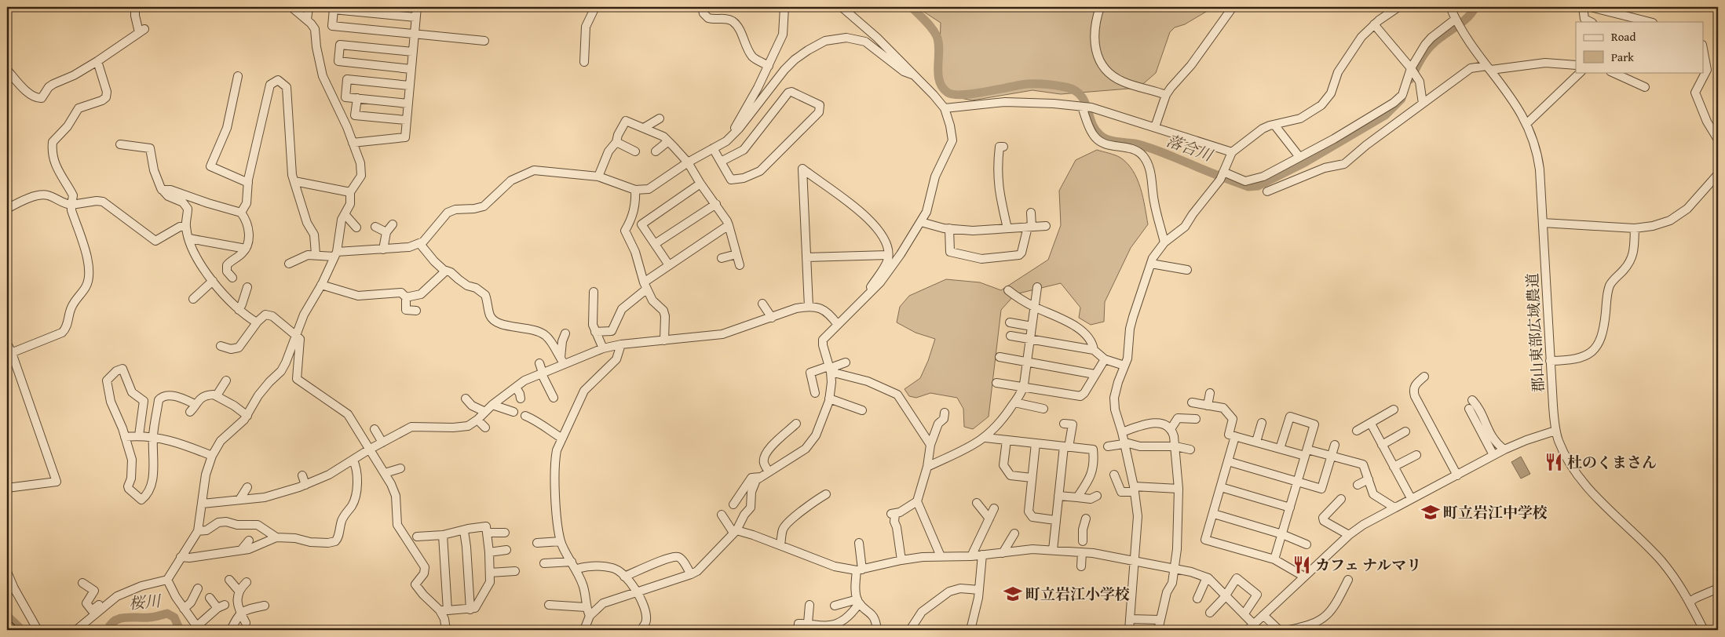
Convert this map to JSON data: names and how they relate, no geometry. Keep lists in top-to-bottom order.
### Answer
{
  "streets": {
    "street": ["郡山東部広域農道"]
  },
  "water": ["落合川", "桜川"],
  "places": {
    "restaurant": ["杜のくまさん", "カフェ ナルマリ"],
    "school or university": ["町立岩江中学校", "町立岩江小学校"]
  },
  "legend": ["Road", "Park"]
}
